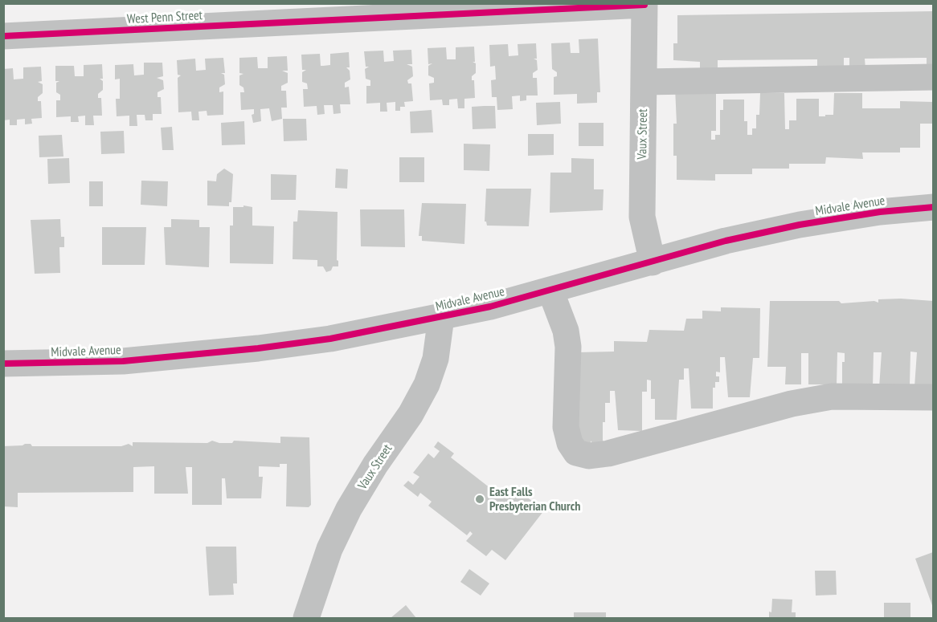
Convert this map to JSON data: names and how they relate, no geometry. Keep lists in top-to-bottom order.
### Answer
{
  "streets": {
    "street": ["West Penn Street", "Vaux Street", "Midvale Avenue"]
  },
  "crossings": [
    ["West Penn Street", "Vaux Street"],
    ["Vaux Street", "Midvale Avenue"]
  ],
  "places": ["East Falls Presbyterian Church"]
}
